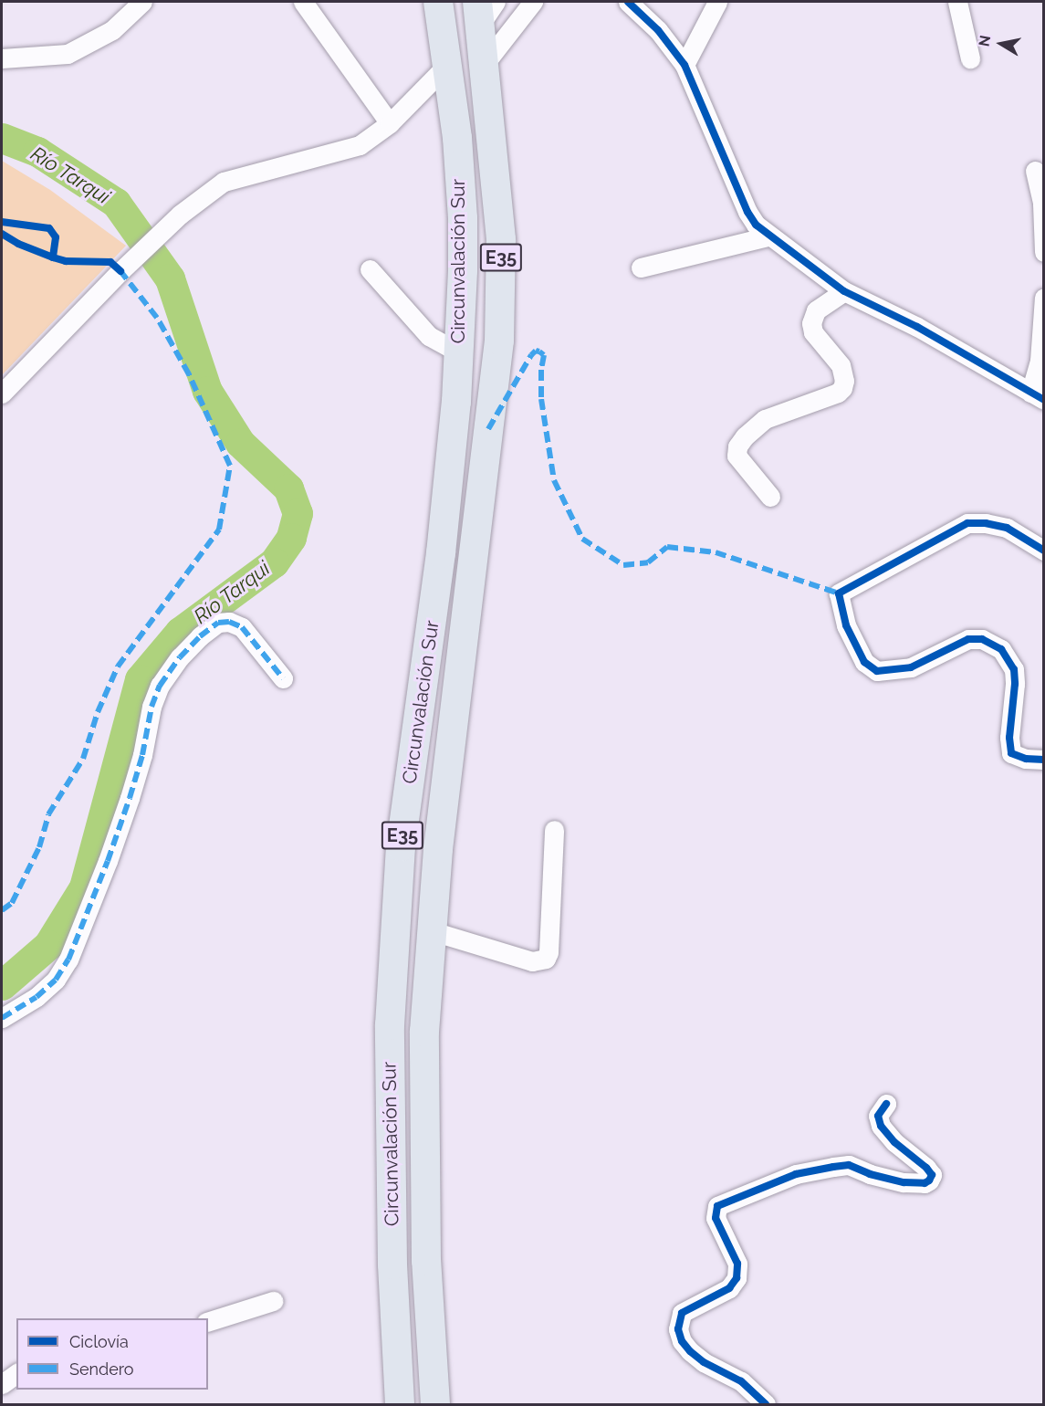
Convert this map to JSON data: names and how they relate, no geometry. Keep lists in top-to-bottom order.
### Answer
{
  "streets": {
    "highway": ["E35", "Circunvalación Sur"]
  },
  "water": ["Río Tarqui"],
  "legend": ["Ciclovía", "Sendero"],
  "north": "left"
}
